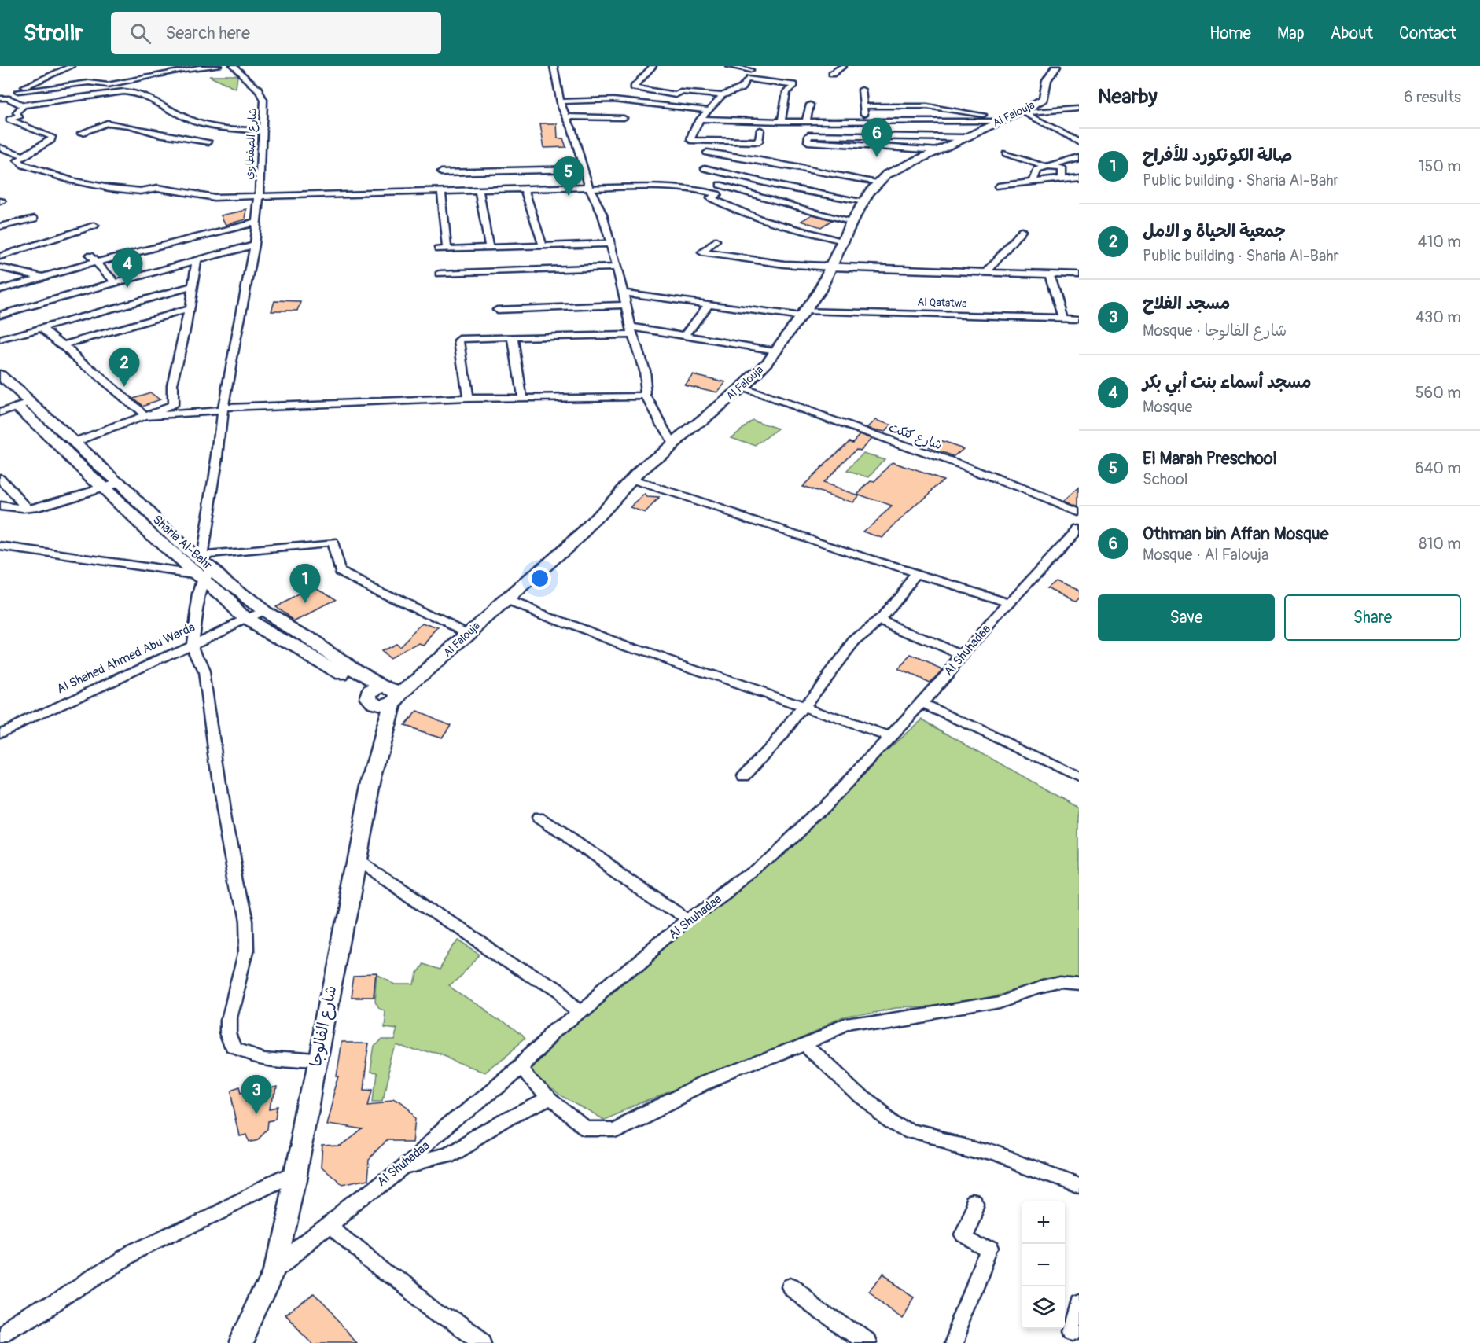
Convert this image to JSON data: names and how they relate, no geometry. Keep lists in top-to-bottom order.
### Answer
{
  "streets": {
    "main road": ["Al Falouja", "Sharia Al-Bahr", "شارع الفالوجا"],
    "street": [
      "شارع الصفطاوي",
      "Al Qatatwa",
      "شارع كتكت",
      "Al Shuhadaa",
      "Al Shahed Ahmed Abu Warda"
    ]
  },
  "crossings": [
    ["Al Falouja", "Al Qatatwa"],
    ["Al Falouja", "شارع كتكت"],
    ["Al Falouja", "Sharia Al-Bahr"],
    ["Al Falouja", "شارع الفالوجا"],
    ["شارع الصفطاوي", "Sharia Al-Bahr"],
    ["Sharia Al-Bahr", "Al Shahed Ahmed Abu Warda"],
    ["Sharia Al-Bahr", "شارع الفالوجا"],
    ["Al Shuhadaa", "شارع الفالوجا"]
  ],
  "page": {
    "header": "Strollr",
    "search": "Search here",
    "nav": [
      "Home",
      "Map",
      "About",
      "Contact"
    ],
    "heading": ["Nearby", "6 results"],
    "pins": [
      "6",
      "5",
      "4",
      "2",
      "1",
      "3"
    ],
    "list": [
      {
        "mark": "1",
        "name": "صالة الكونكورد للأفراح",
        "note": "Public building · Sharia Al-Bahr",
        "value": "150 m"
      },
      {
        "mark": "2",
        "name": "جمعية الحياة و الامل",
        "note": "Public building · Sharia Al-Bahr",
        "value": "410 m"
      },
      {
        "mark": "3",
        "name": "مسجد الفلاح",
        "note": "Mosque · شارع الفالوجا",
        "value": "430 m"
      },
      {
        "mark": "4",
        "name": "مسجد أسماء بنت أبي بكر",
        "note": "Mosque",
        "value": "560 m"
      },
      {
        "mark": "5",
        "name": "El Marah Preschool",
        "note": "School",
        "value": "640 m"
      },
      {
        "mark": "6",
        "name": "Othman bin Affan Mosque",
        "note": "Mosque · Al Falouja",
        "value": "810 m"
      }
    ],
    "buttons": ["Save", "Share"],
    "map_buttons": ["+", "−"]
  }
}
